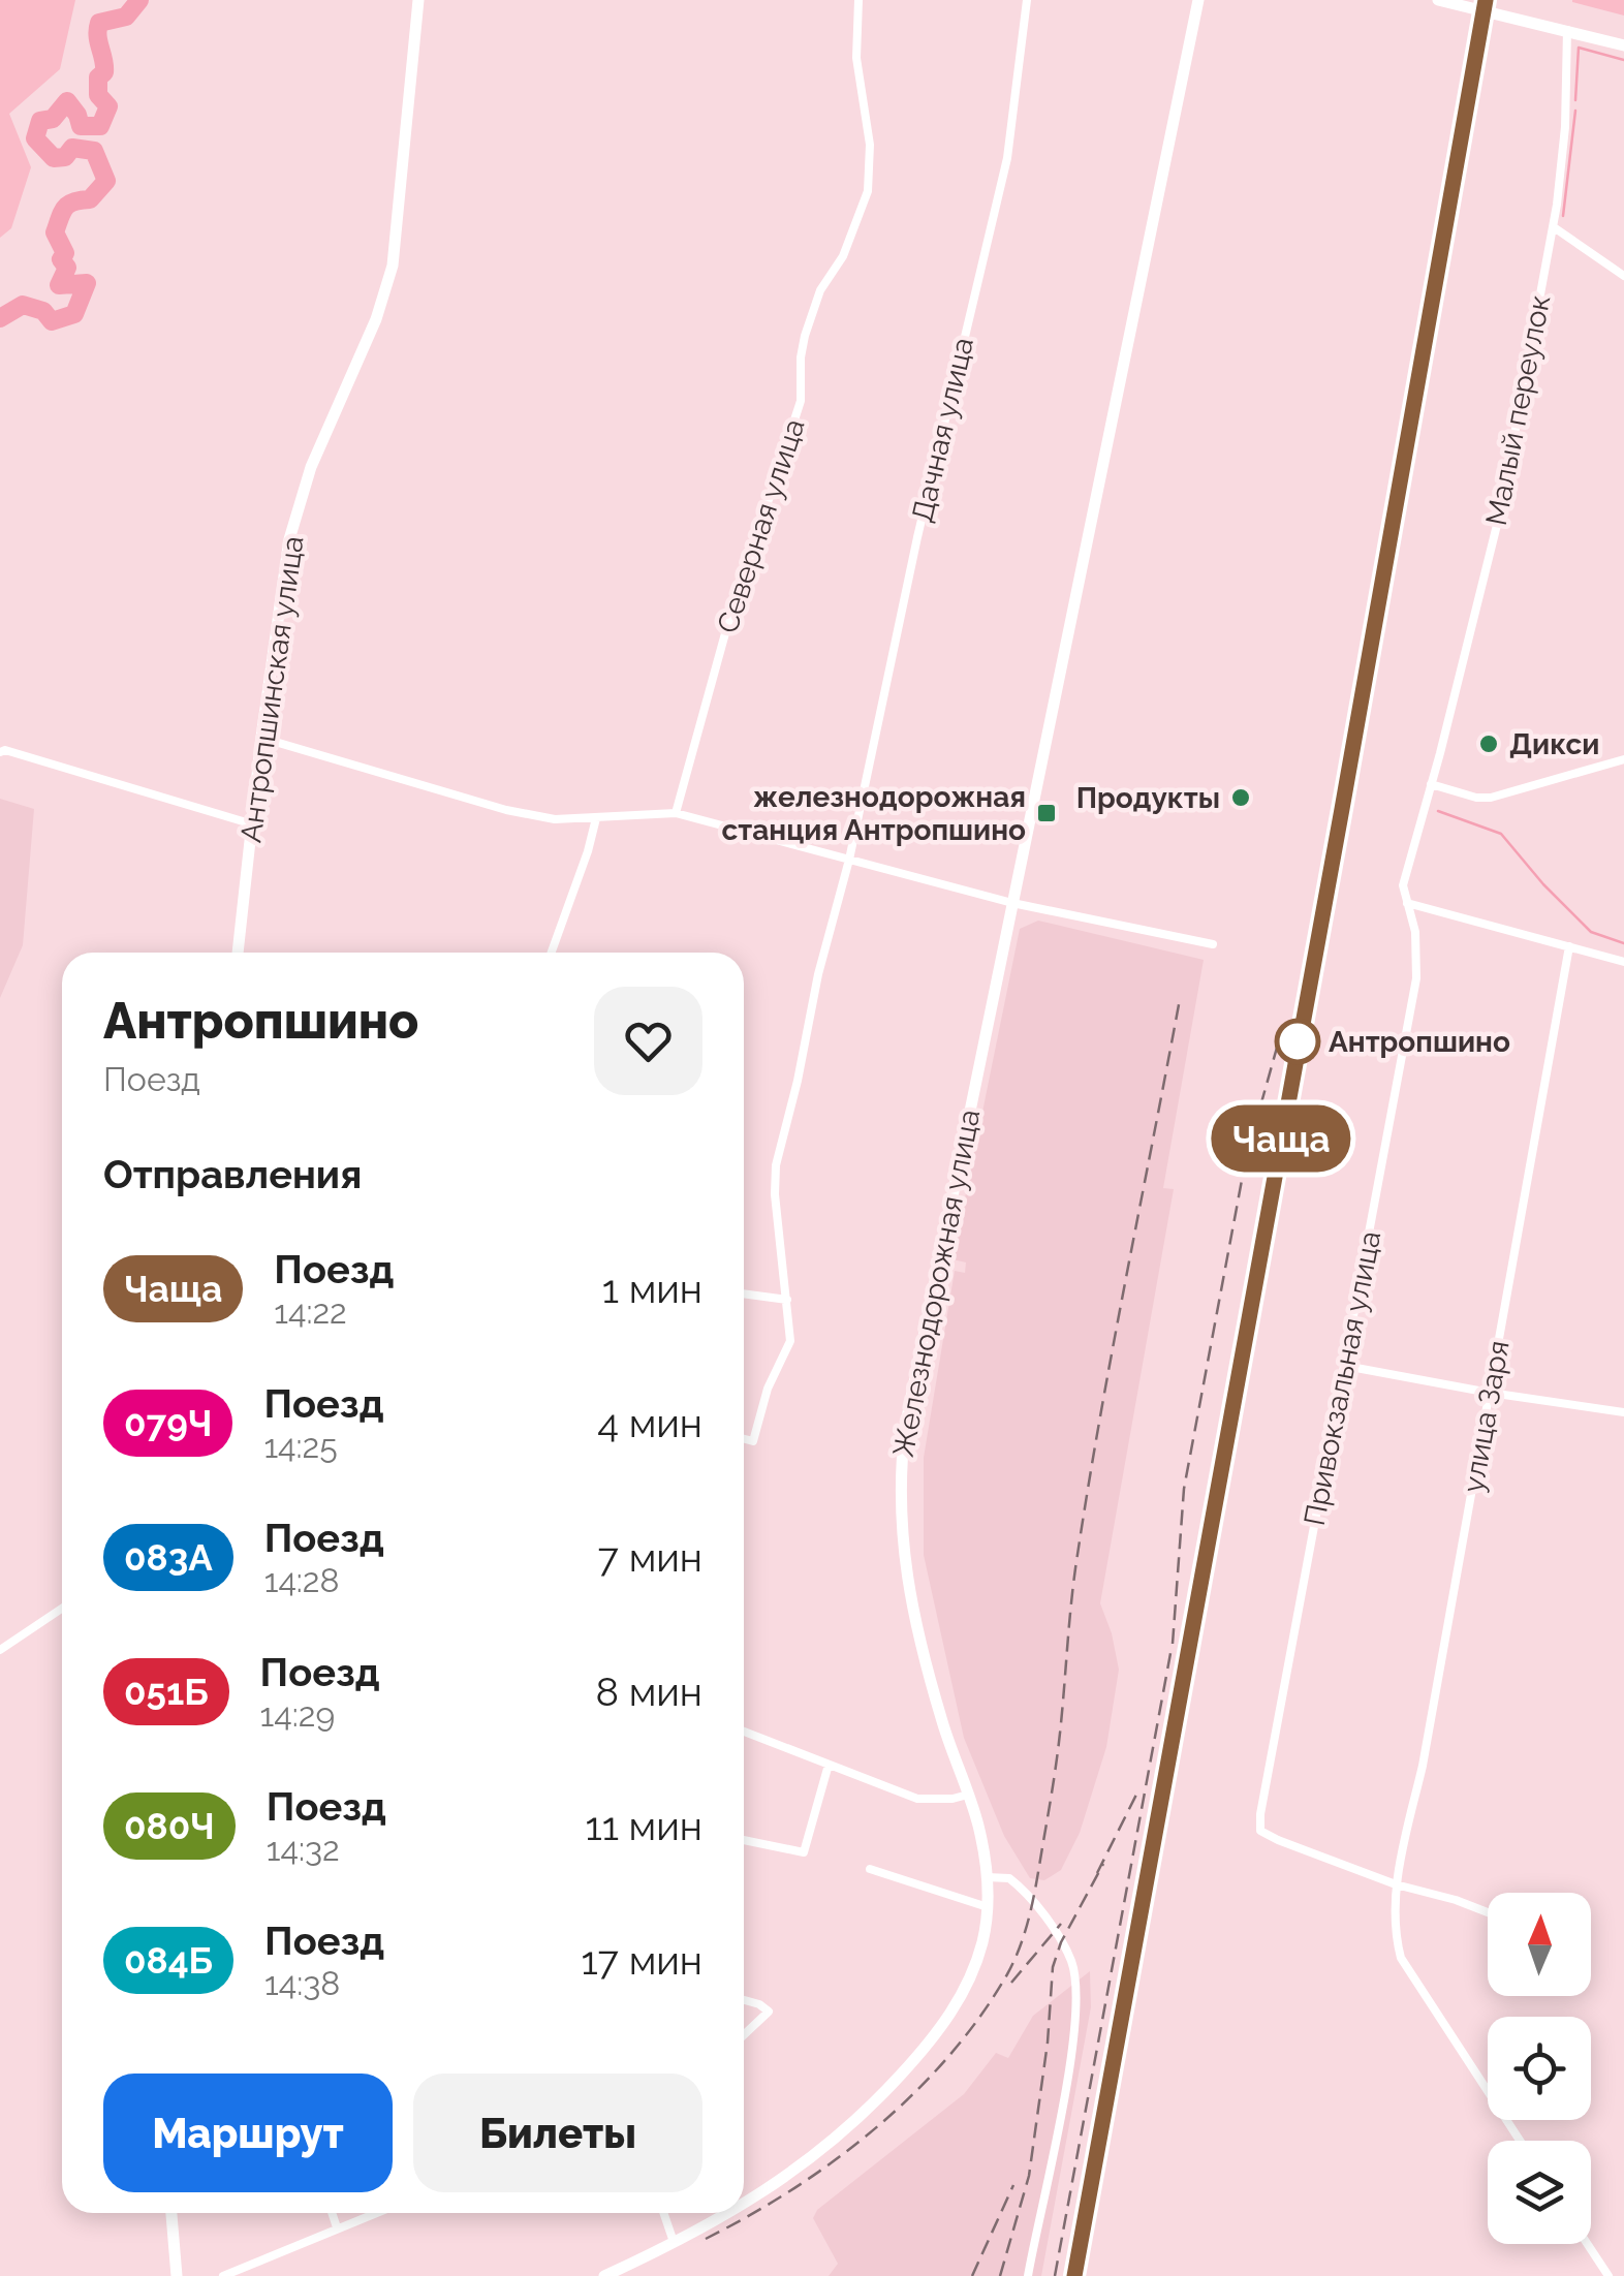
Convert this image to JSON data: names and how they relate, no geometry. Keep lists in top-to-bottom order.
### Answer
{
  "streets": {
    "street": [
      "Малый переулок",
      "Дачная улица",
      "Северная улица",
      "Антропшинская улица",
      "Железнодорожная улица",
      "Привокзальная улица",
      "улица Заря"
    ]
  },
  "crossings": [
    ["Малый переулок", "Привокзальная улица"],
    ["Привокзальная улица", "улица Заря"]
  ],
  "places": {
    "other": ["Дикси", "Продукты", "Антропшино"],
    "transit": ["железнодорожная станция Антропшино"]
  },
  "north": "top",
  "page": {
    "on_map": "Чаща",
    "heading": [
      ["Антропшино", "Поезд"],
      "Отправления"
    ],
    "list": [
      {
        "mark": "Чаща",
        "name": "Поезд",
        "note": "14:22",
        "value": "1 мин"
      },
      {
        "mark": "079Ч",
        "name": "Поезд",
        "note": "14:25",
        "value": "4 мин"
      },
      {
        "mark": "083А",
        "name": "Поезд",
        "note": "14:28",
        "value": "7 мин"
      },
      {
        "mark": "051Б",
        "name": "Поезд",
        "note": "14:29",
        "value": "8 мин"
      },
      {
        "mark": "080Ч",
        "name": "Поезд",
        "note": "14:32",
        "value": "11 мин"
      },
      {
        "mark": "084Б",
        "name": "Поезд",
        "note": "14:38",
        "value": "17 мин"
      }
    ],
    "buttons": ["Маршрут", "Билеты"]
  }
}
